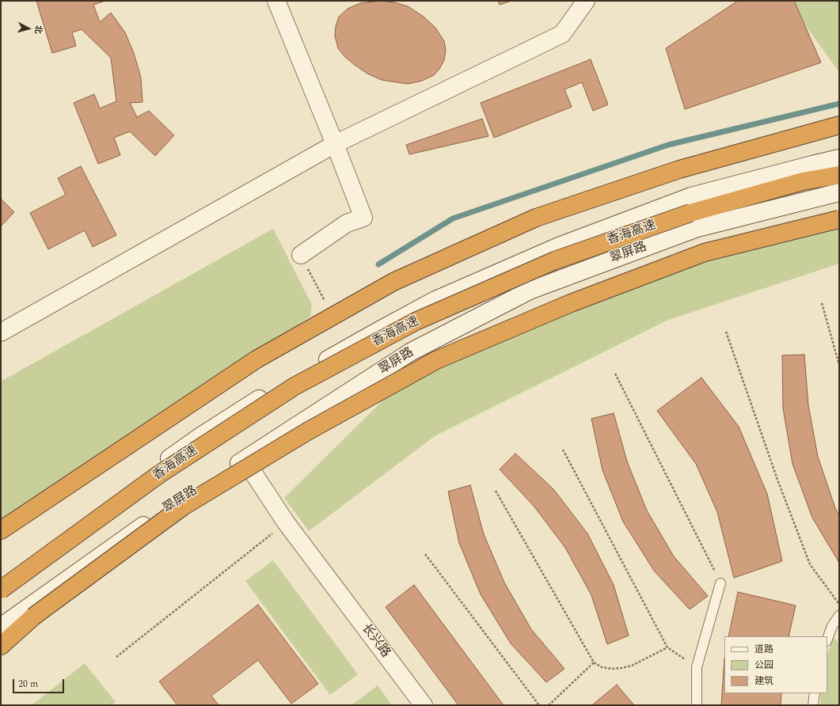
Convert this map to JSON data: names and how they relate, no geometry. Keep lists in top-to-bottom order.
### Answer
{
  "streets": {
    "highway": ["香海高速"],
    "main road": ["翠屏路", "长兴路"]
  },
  "crossings": [
    ["翠屏路", "长兴路"]
  ],
  "legend": ["道路", "公园", "建筑"],
  "scale_bar": "20 m",
  "north": "right"
}
